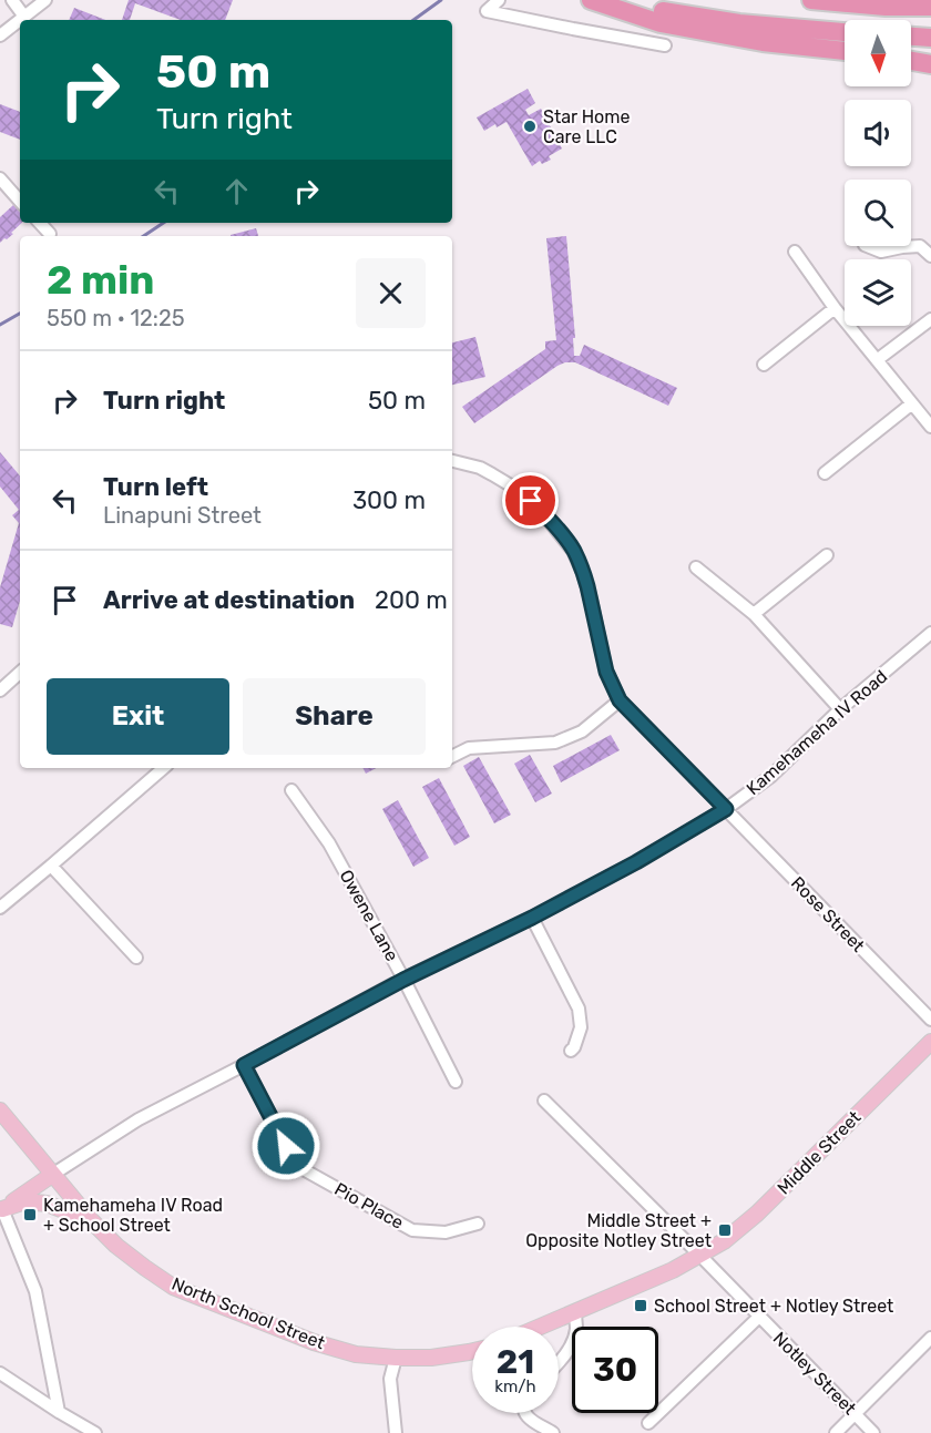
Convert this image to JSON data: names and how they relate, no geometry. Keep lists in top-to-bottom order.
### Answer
{
  "streets": {
    "main road": ["Kamehameha IV Road", "Middle Street", "North School Street"],
    "street": [
      "Rose Street",
      "Owene Lane",
      "Pio Place",
      "Notley Street"
    ]
  },
  "crossings": [
    ["Kamehameha IV Road", "Rose Street"],
    ["Kamehameha IV Road", "Owene Lane"],
    ["Kamehameha IV Road", "Pio Place"],
    ["Kamehameha IV Road", "North School Street"],
    ["Middle Street", "Notley Street"]
  ],
  "places": {
    "other": ["Star Home Care LLC"],
    "transit": ["Kamehameha IV Road + School Street", "Middle Street + Opposite Notley Street", "School Street + Notley Street"]
  },
  "north": "bottom",
  "page": {
    "turn": ["50 m", "Turn right"],
    "heading": ["2 min", "550 m · 12:25"],
    "list": [
      {
        "name": "Turn right",
        "value": "50 m"
      },
      {
        "name": "Turn left",
        "note": "Linapuni Street",
        "value": "300 m"
      },
      {
        "name": "Arrive at destination",
        "value": "200 m"
      }
    ],
    "buttons": ["Exit", "Share"],
    "speed": "21 km/h",
    "limit": "30"
  }
}
